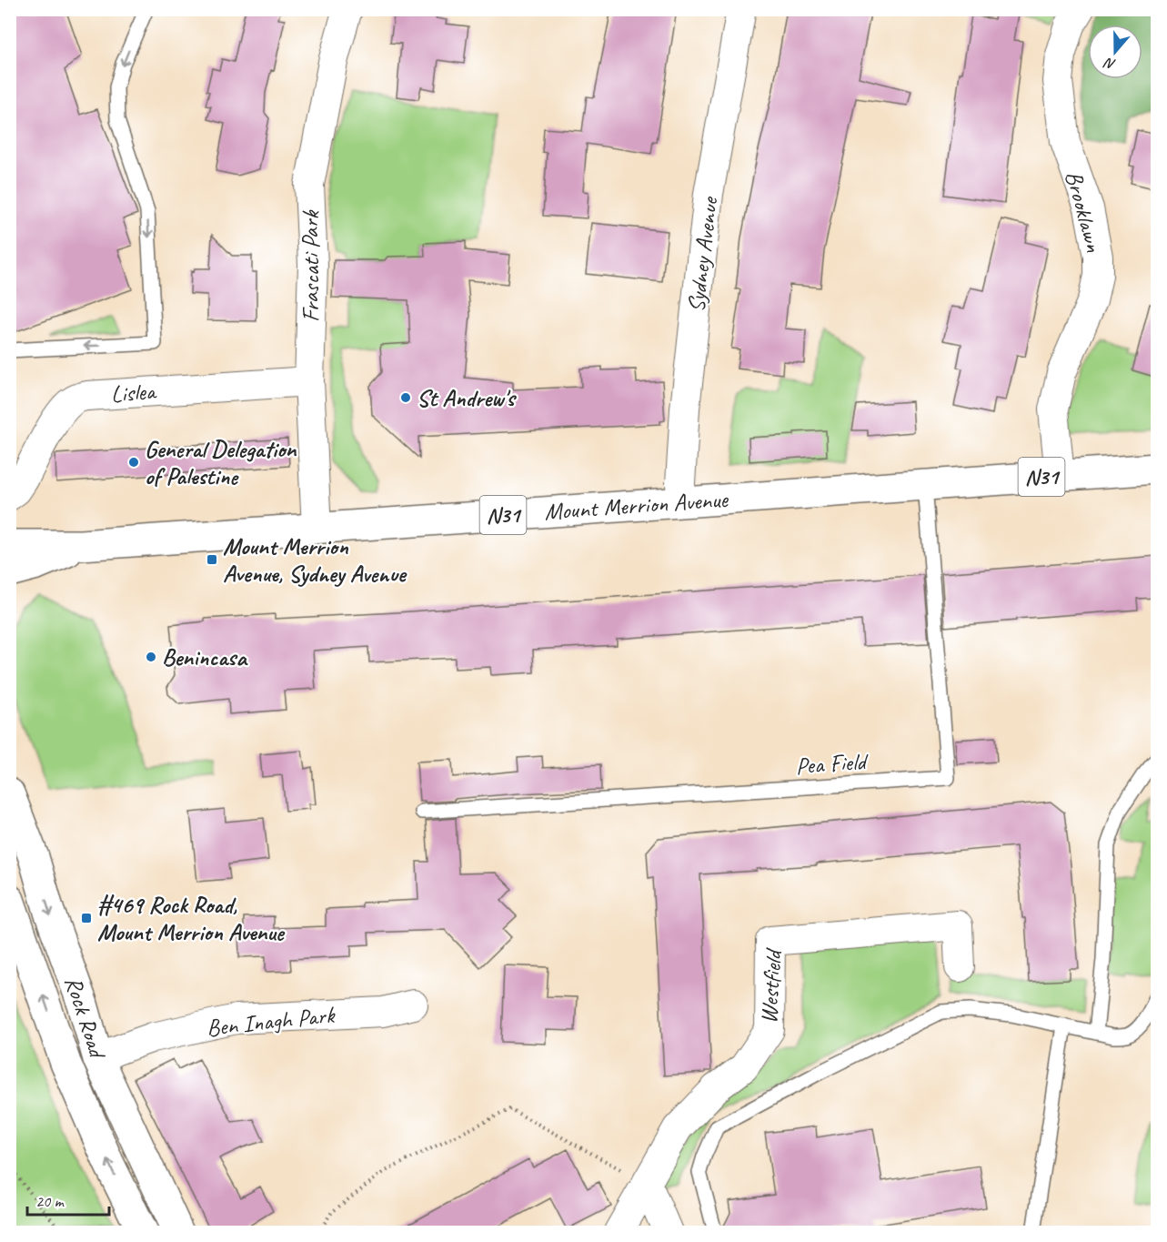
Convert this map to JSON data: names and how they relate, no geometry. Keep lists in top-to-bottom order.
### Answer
{
  "streets": {
    "main road": ["N31", "Mount Merrion Avenue", "Rock Road"],
    "street": [
      "Brooklawn",
      "Sydney Avenue",
      "Frascati Park",
      "Lislea",
      "Westfield",
      "Ben Inagh Park"
    ],
    "lane": ["Pea Field"]
  },
  "crossings": [
    ["Brooklawn", "Mount Merrion Avenue"],
    ["Sydney Avenue", "Mount Merrion Avenue"],
    ["Frascati Park", "Lislea"],
    ["Frascati Park", "Mount Merrion Avenue"],
    ["Mount Merrion Avenue", "Pea Field"],
    ["Rock Road", "Ben Inagh Park"]
  ],
  "places": {
    "other": ["St Andrew's", "General Delegation of Palestine", "Benincasa"],
    "transit": ["Mount Merrion Avenue, Sydney Avenue", "#469 Rock Road, Mount Merrion Avenue"]
  },
  "scale_bar": "20 m",
  "north": "bottom"
}
